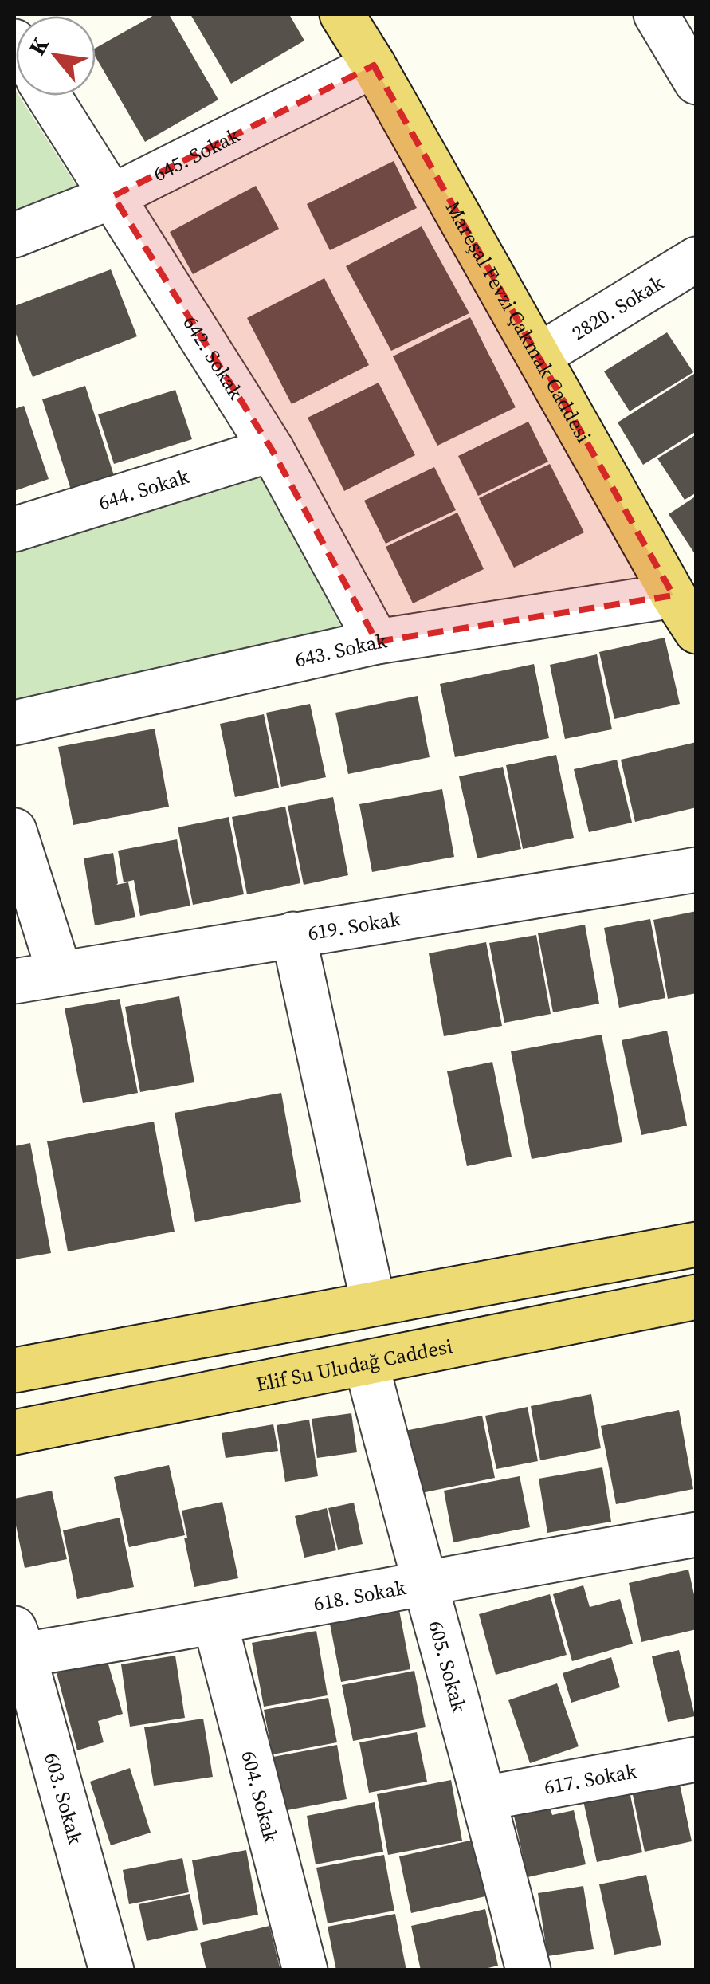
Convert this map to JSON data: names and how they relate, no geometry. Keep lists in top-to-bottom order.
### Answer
{
  "streets": {
    "main road": ["Mareşal Fevzi Çakmak Caddesi", "Elif Su Uludağ Caddesi"],
    "street": [
      "645. Sokak",
      "2820. Sokak",
      "642. Sokak",
      "644. Sokak",
      "643. Sokak",
      "619. Sokak",
      "618. Sokak",
      "605. Sokak",
      "617. Sokak",
      "604. Sokak",
      "603. Sokak"
    ]
  },
  "crossings": [
    ["645. Sokak", "Mareşal Fevzi Çakmak Caddesi"],
    ["645. Sokak", "642. Sokak"],
    ["2820. Sokak", "Mareşal Fevzi Çakmak Caddesi"],
    ["Mareşal Fevzi Çakmak Caddesi", "643. Sokak"],
    ["642. Sokak", "644. Sokak"],
    ["642. Sokak", "643. Sokak"],
    ["Elif Su Uludağ Caddesi", "605. Sokak"],
    ["618. Sokak", "605. Sokak"],
    ["618. Sokak", "604. Sokak"],
    ["618. Sokak", "603. Sokak"],
    ["605. Sokak", "617. Sokak"]
  ],
  "north": "top left"
}
